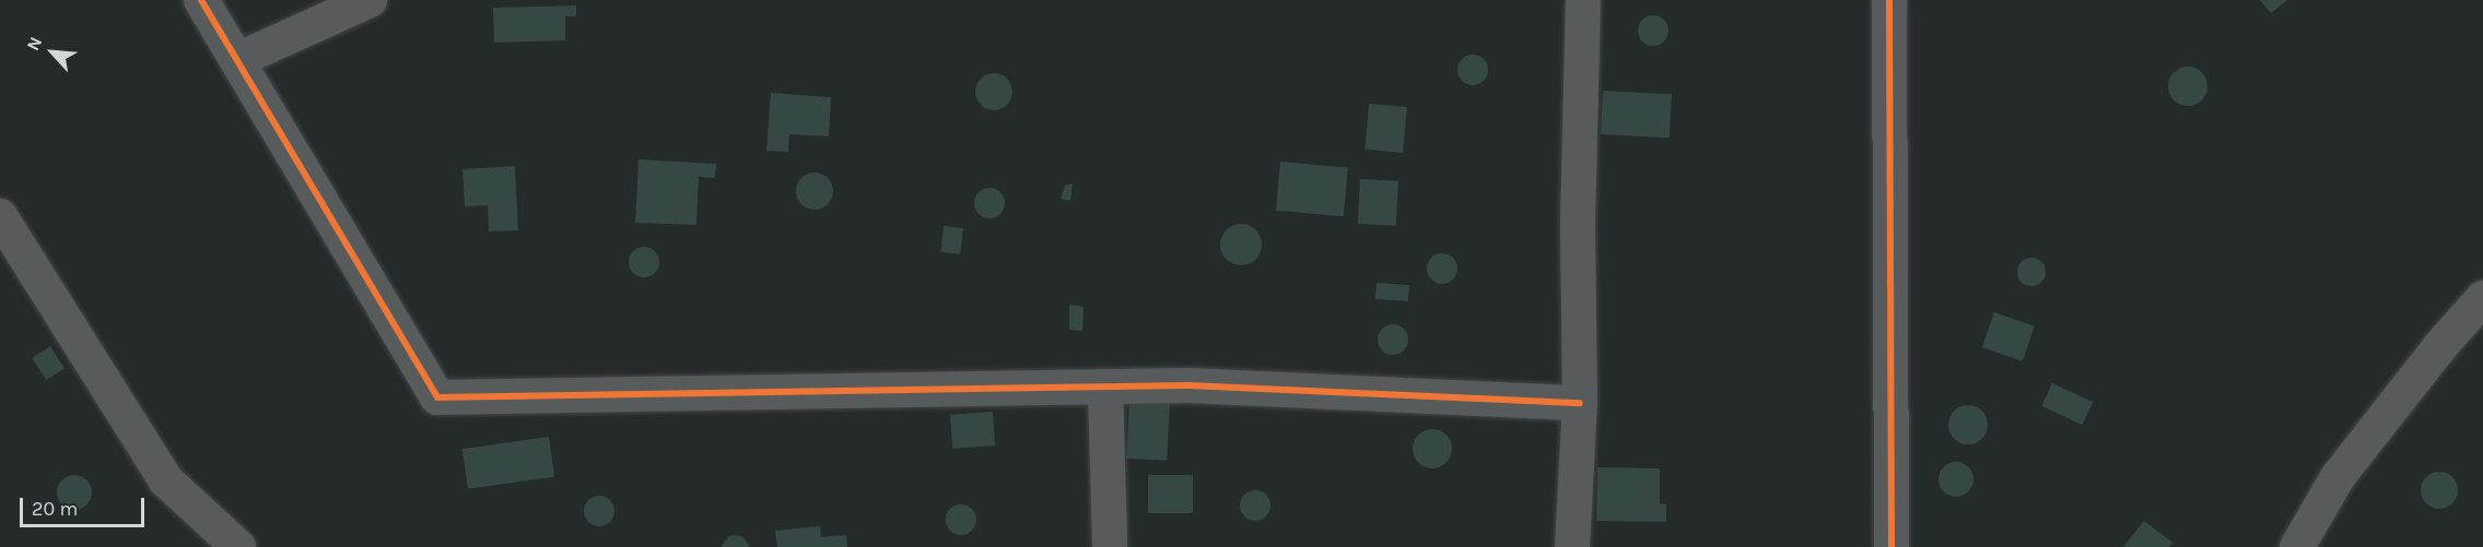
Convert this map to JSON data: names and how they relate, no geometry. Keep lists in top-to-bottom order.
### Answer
{
  "scale_bar": "20 m",
  "north": "top left"
}
